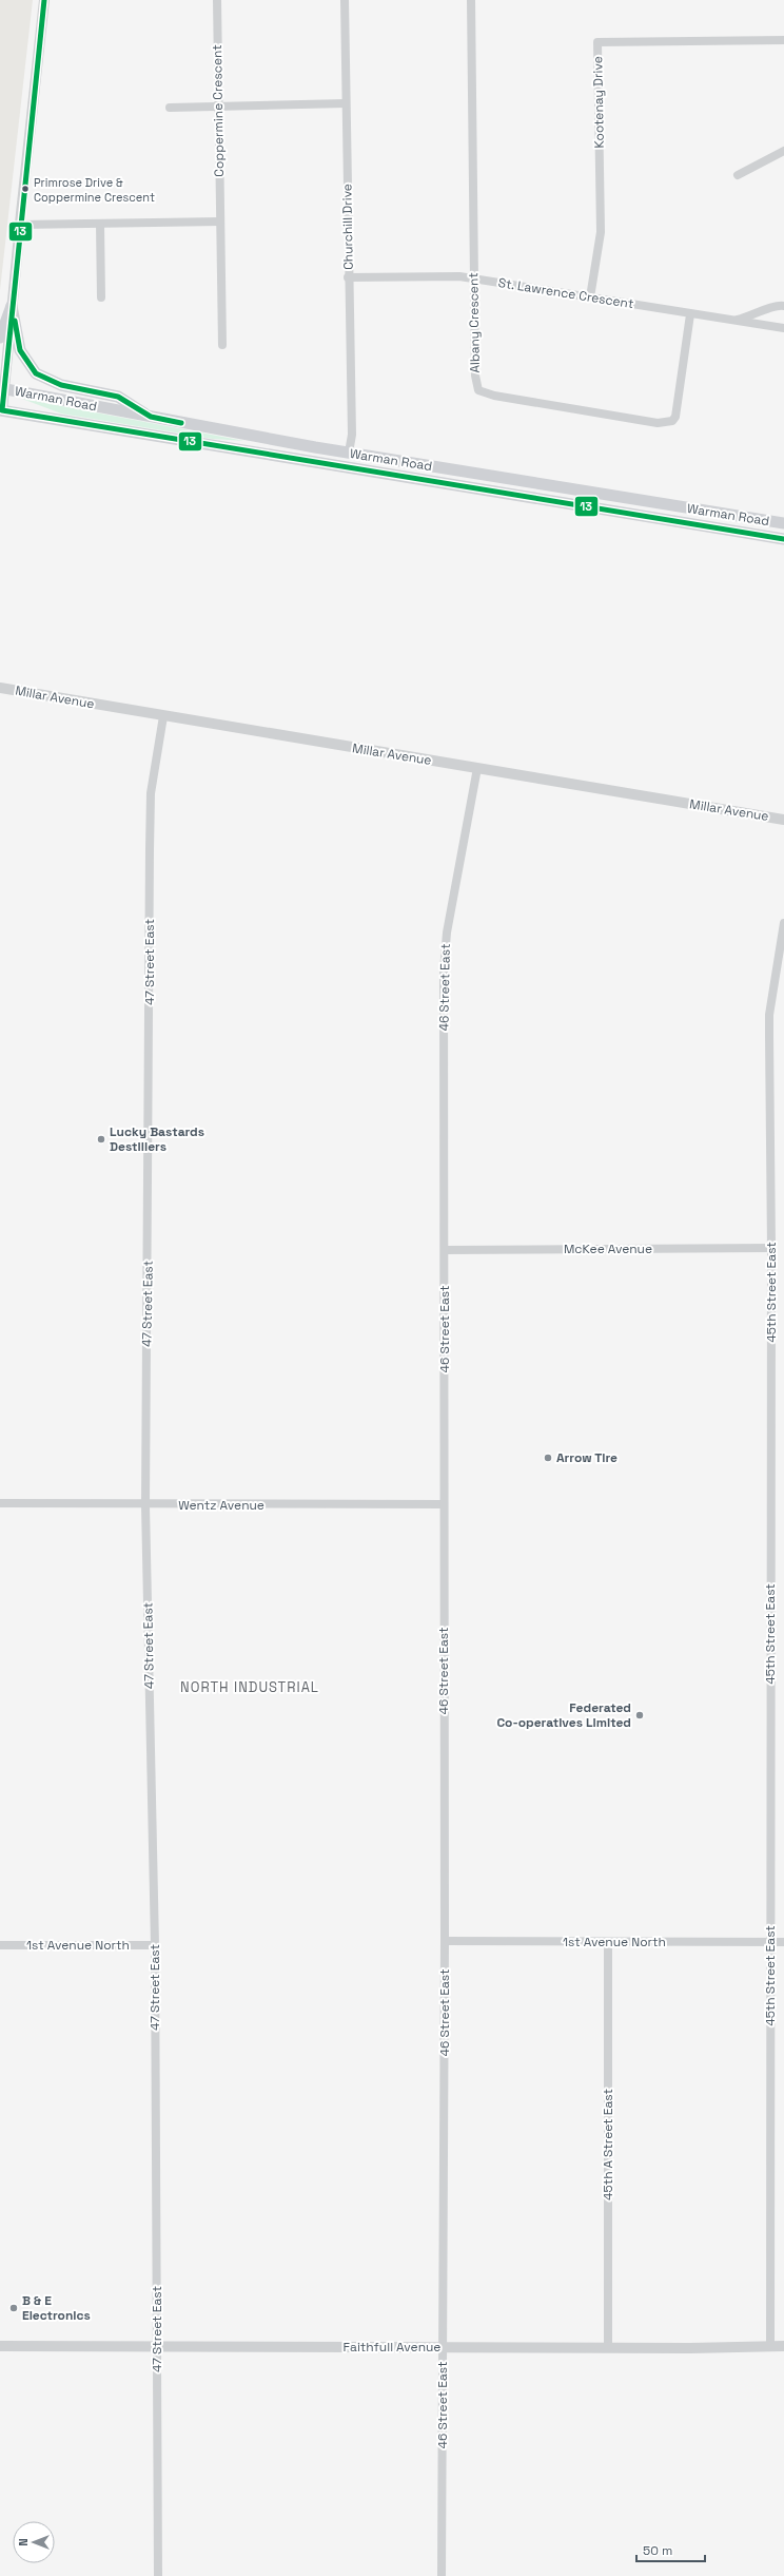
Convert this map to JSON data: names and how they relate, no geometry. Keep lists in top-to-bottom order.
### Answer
{
  "streets": {
    "main road": ["Warman Road"],
    "street": [
      "Kootenay Drive",
      "Coppermine Crescent",
      "Churchill Drive",
      "St. Lawrence Crescent",
      "Albany Crescent",
      "Millar Avenue",
      "47 Street East",
      "46 Street East",
      "McKee Avenue",
      "45th Street East",
      "Wentz Avenue",
      "1st Avenue North",
      "45th A Street East",
      "Faithfull Avenue"
    ]
  },
  "crossings": [
    ["Kootenay Drive", "St. Lawrence Crescent"],
    ["Churchill Drive", "St. Lawrence Crescent"],
    ["Churchill Drive", "Warman Road"],
    ["St. Lawrence Crescent", "Albany Crescent"],
    ["Millar Avenue", "47 Street East"],
    ["Millar Avenue", "46 Street East"],
    ["47 Street East", "Wentz Avenue"],
    ["47 Street East", "1st Avenue North"],
    ["47 Street East", "Faithfull Avenue"],
    ["46 Street East", "McKee Avenue"],
    ["46 Street East", "Wentz Avenue"],
    ["46 Street East", "1st Avenue North"],
    ["46 Street East", "Faithfull Avenue"],
    ["McKee Avenue", "45th Street East"],
    ["45th Street East", "1st Avenue North"],
    ["45th Street East", "Faithfull Avenue"],
    ["1st Avenue North", "45th A Street East"],
    ["45th A Street East", "Faithfull Avenue"]
  ],
  "districts": ["NORTH INDUSTRIAL"],
  "places": [
    "Primrose Drive & Coppermine Crescent",
    "Lucky Bastards Destillers",
    "Arrow Tire",
    "Federated Co-operatives Limited",
    "B & E Electronics"
  ],
  "lines": ["transit line 13"],
  "scale_bar": "50 m",
  "north": "left"
}
